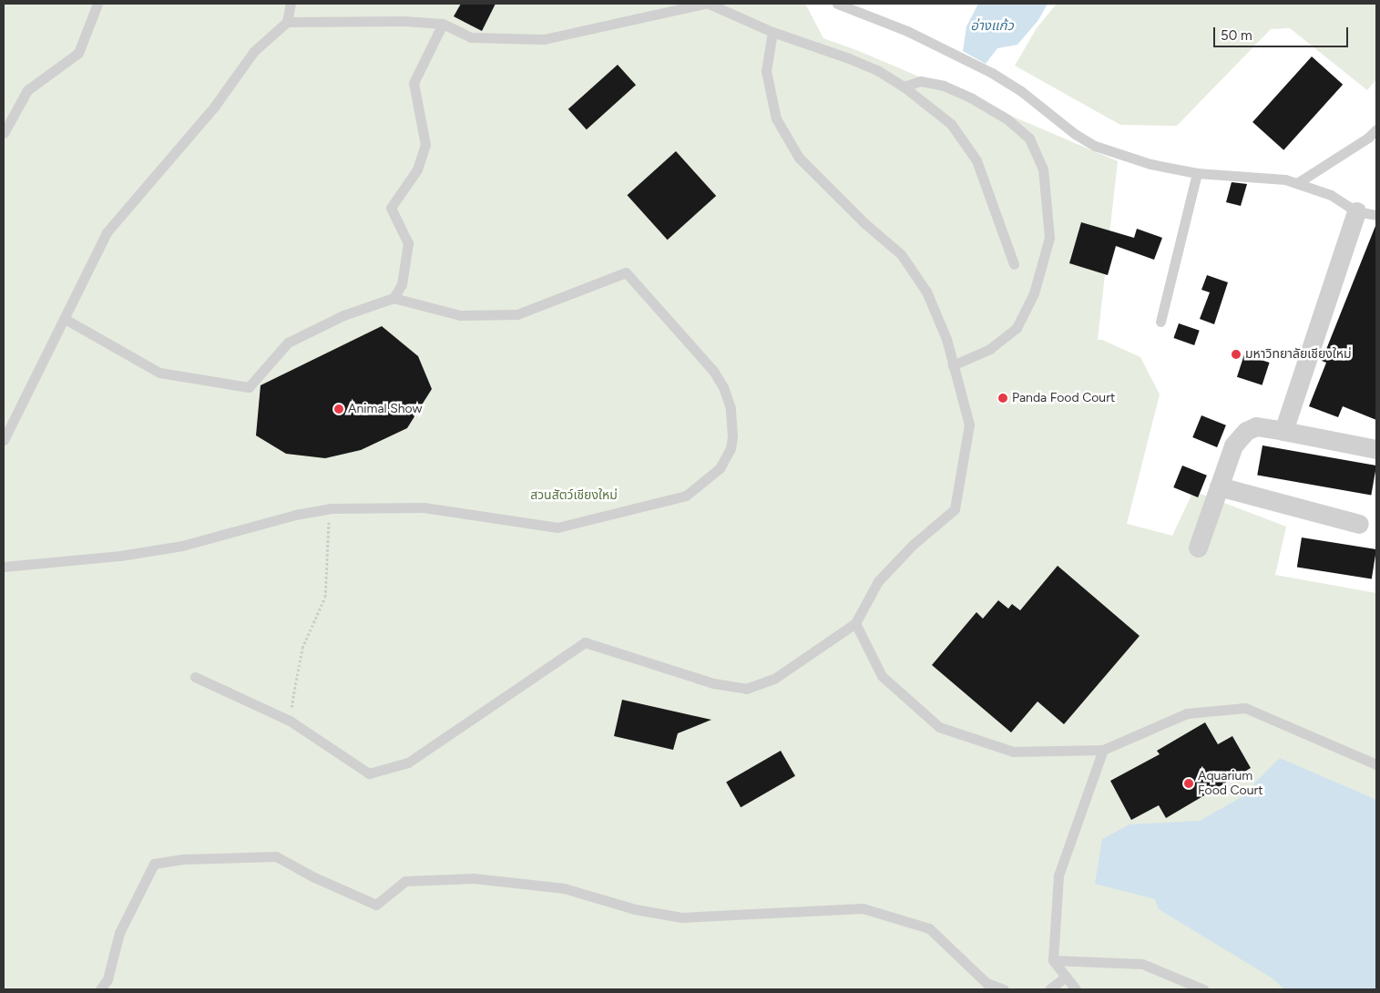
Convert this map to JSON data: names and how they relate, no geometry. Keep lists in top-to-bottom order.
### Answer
{
  "water": ["อ่างแก้ว"],
  "parks": ["สวนสัตว์เชียงใหม่"],
  "places": [
    "มหาวิทยาลัยเชียงใหม่",
    "Panda Food Court",
    "Animal Show",
    "Aquarium Food Court"
  ],
  "scale_bar": "50 m"
}
